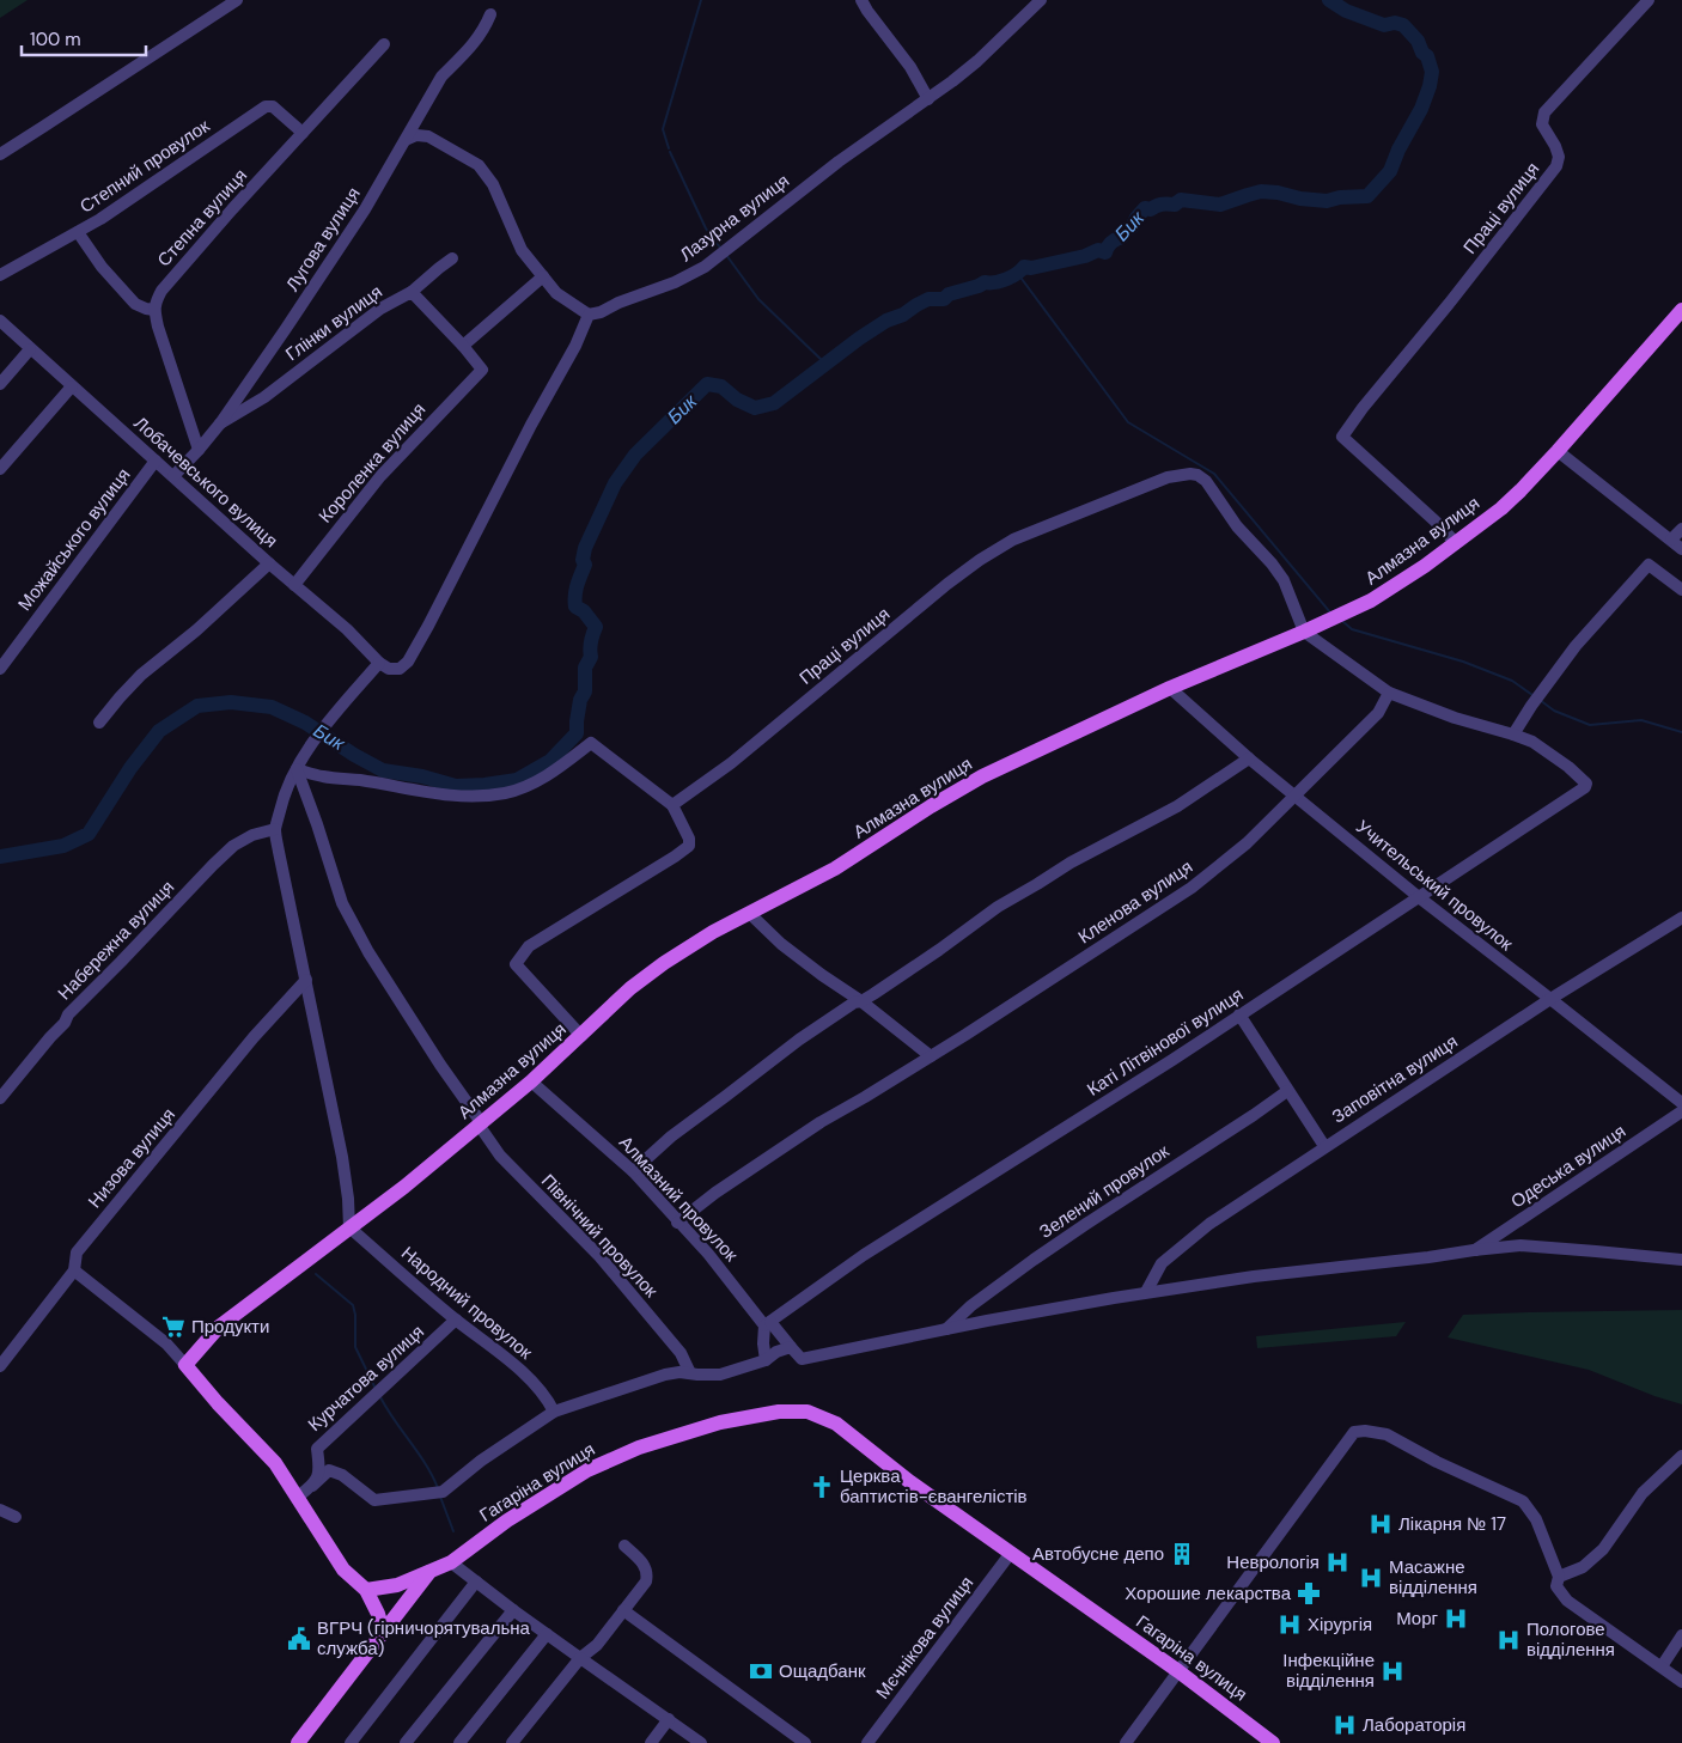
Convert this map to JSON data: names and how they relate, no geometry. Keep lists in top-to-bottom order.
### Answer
{
  "streets": {
    "main road": ["Алмазна вулиця", "Гагаріна вулиця"],
    "street": [
      "Степний провулок",
      "Праці вулиця",
      "Степна вулиця",
      "Лазурна вулиця",
      "Лугова вулиця",
      "Глінки вулиця",
      "Короленка вулиця",
      "Лобачевського вулиця",
      "Можайського вулиця",
      "Учительський провулок",
      "Кленова вулиця",
      "Набережна вулиця",
      "Каті Літвінової вулиця",
      "Заповітна вулиця",
      "Низова вулиця",
      "Одеська вулиця",
      "Зелений провулок",
      "Алмазний провулок",
      "Північний провулок",
      "Народний провулок",
      "Курчатова вулиця",
      "Мєчнікова вулиця"
    ]
  },
  "crossings": [
    ["Степний провулок", "Степна вулиця"],
    ["Праці вулиця", "Алмазна вулиця"],
    ["Лугова вулиця", "Глінки вулиця"],
    ["Лугова вулиця", "Лобачевського вулиця"],
    ["Глінки вулиця", "Короленка вулиця"],
    ["Короленка вулиця", "Лобачевського вулиця"],
    ["Лобачевського вулиця", "Можайського вулиця"],
    ["Алмазна вулиця", "Учительський провулок"],
    ["Алмазна вулиця", "Алмазний провулок"],
    ["Алмазна вулиця", "Північний провулок"],
    ["Алмазна вулиця", "Народний провулок"],
    ["Учительський провулок", "Кленова вулиця"],
    ["Учительський провулок", "Каті Літвінової вулиця"],
    ["Учительський провулок", "Заповітна вулиця"],
    ["Кленова вулиця", "Алмазний провулок"],
    ["Каті Літвінової вулиця", "Алмазний провулок"],
    ["Народний провулок", "Курчатова вулиця"],
    ["Гагаріна вулиця", "Мєчнікова вулиця"]
  ],
  "water": ["Бик"],
  "places": {
    "supermarket": ["Продукти"],
    "church": ["Церква баптистів-євангелістів"],
    "hospital": [
      "Лікарня № 17",
      "Неврологія",
      "Масажне відділення",
      "Морг",
      "Хірургія",
      "Пологове відділення",
      "Інфекційне відділення",
      "Лабораторія"
    ],
    "building": ["Автобусне депо"],
    "pharmacy": ["Хорошие лекарства"],
    "public building": ["ВГРЧ (гірничорятувальна служба)"],
    "bank": ["Ощадбанк"]
  },
  "scale_bar": "100 m"
}
